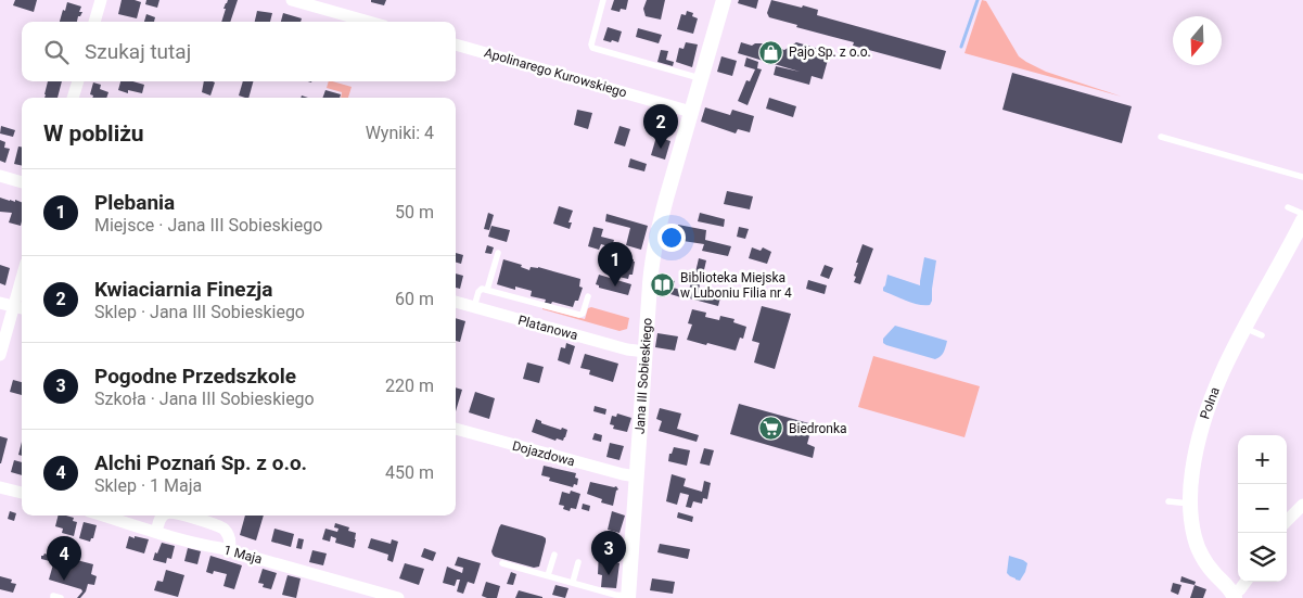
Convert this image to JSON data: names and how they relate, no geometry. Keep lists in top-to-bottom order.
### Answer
{
  "streets": {
    "street": [
      "Apolinarego Kurowskiego",
      "Platanowa",
      "Jana III Sobieskiego",
      "Polna",
      "Dojazdowa",
      "1 Maja"
    ]
  },
  "crossings": [
    ["Apolinarego Kurowskiego", "Jana III Sobieskiego"],
    ["Platanowa", "Jana III Sobieskiego"],
    ["Jana III Sobieskiego", "Dojazdowa"]
  ],
  "places": {
    "shop": ["Pajo Sp. z o.o."],
    "library": ["Biblioteka Miejska w Luboniu Filia nr 4"],
    "supermarket": ["Biedronka"]
  },
  "north": "bottom",
  "page": {
    "search": "Szukaj tutaj",
    "heading": ["W pobliżu", "Wyniki: 4"],
    "pins": [
      "2",
      "1",
      "3",
      "4"
    ],
    "list": [
      {
        "mark": "1",
        "name": "Plebania",
        "note": "Miejsce · Jana III Sobieskiego",
        "value": "50 m"
      },
      {
        "mark": "2",
        "name": "Kwiaciarnia Finezja",
        "note": "Sklep · Jana III Sobieskiego",
        "value": "60 m"
      },
      {
        "mark": "3",
        "name": "Pogodne Przedszkole",
        "note": "Szkoła · Jana III Sobieskiego",
        "value": "220 m"
      },
      {
        "mark": "4",
        "name": "Alchi Poznań Sp. z o.o.",
        "note": "Sklep · 1 Maja",
        "value": "450 m"
      }
    ],
    "map_buttons": ["+", "−"]
  }
}
